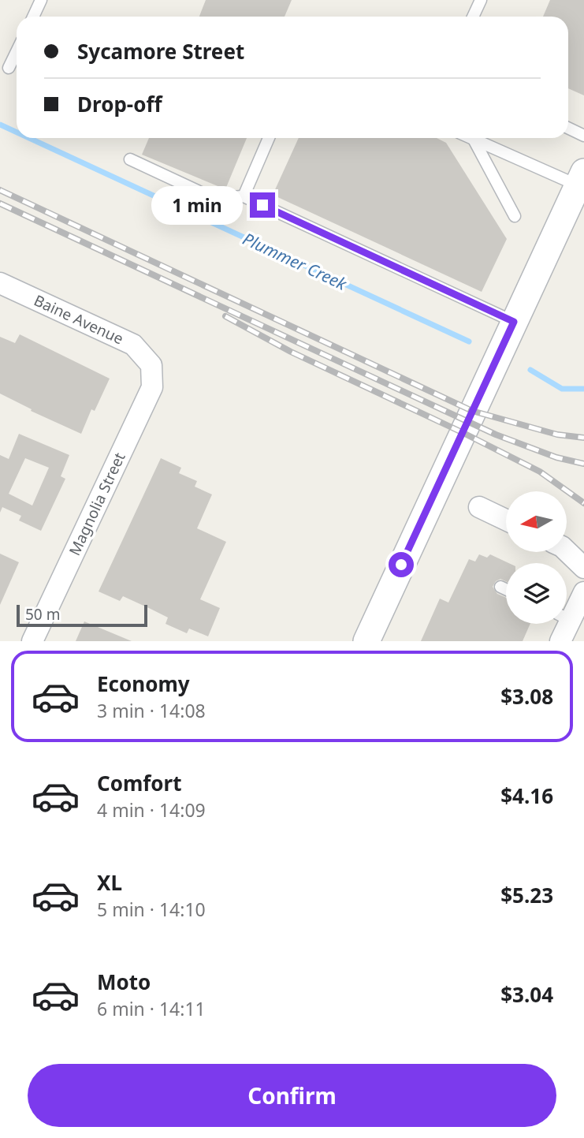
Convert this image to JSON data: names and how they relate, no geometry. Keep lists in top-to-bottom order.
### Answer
{
  "streets": {
    "street": ["Baine Avenue", "Magnolia Street"]
  },
  "crossings": [
    ["Baine Avenue", "Magnolia Street"]
  ],
  "water": ["Plummer Creek"],
  "scale_bar": "50 m",
  "north": "left",
  "page": {
    "banner": ["Sycamore Street", "Drop-off"],
    "bubble": "1 min",
    "scale": "50 m",
    "list": [
      {
        "name": "Economy",
        "note": "3 min · 14:08",
        "value": "$3.08"
      },
      {
        "name": "Comfort",
        "note": "4 min · 14:09",
        "value": "$4.16"
      },
      {
        "name": "XL",
        "note": "5 min · 14:10",
        "value": "$5.23"
      },
      {
        "name": "Moto",
        "note": "6 min · 14:11",
        "value": "$3.04"
      }
    ],
    "buttons": "Confirm"
  }
}
